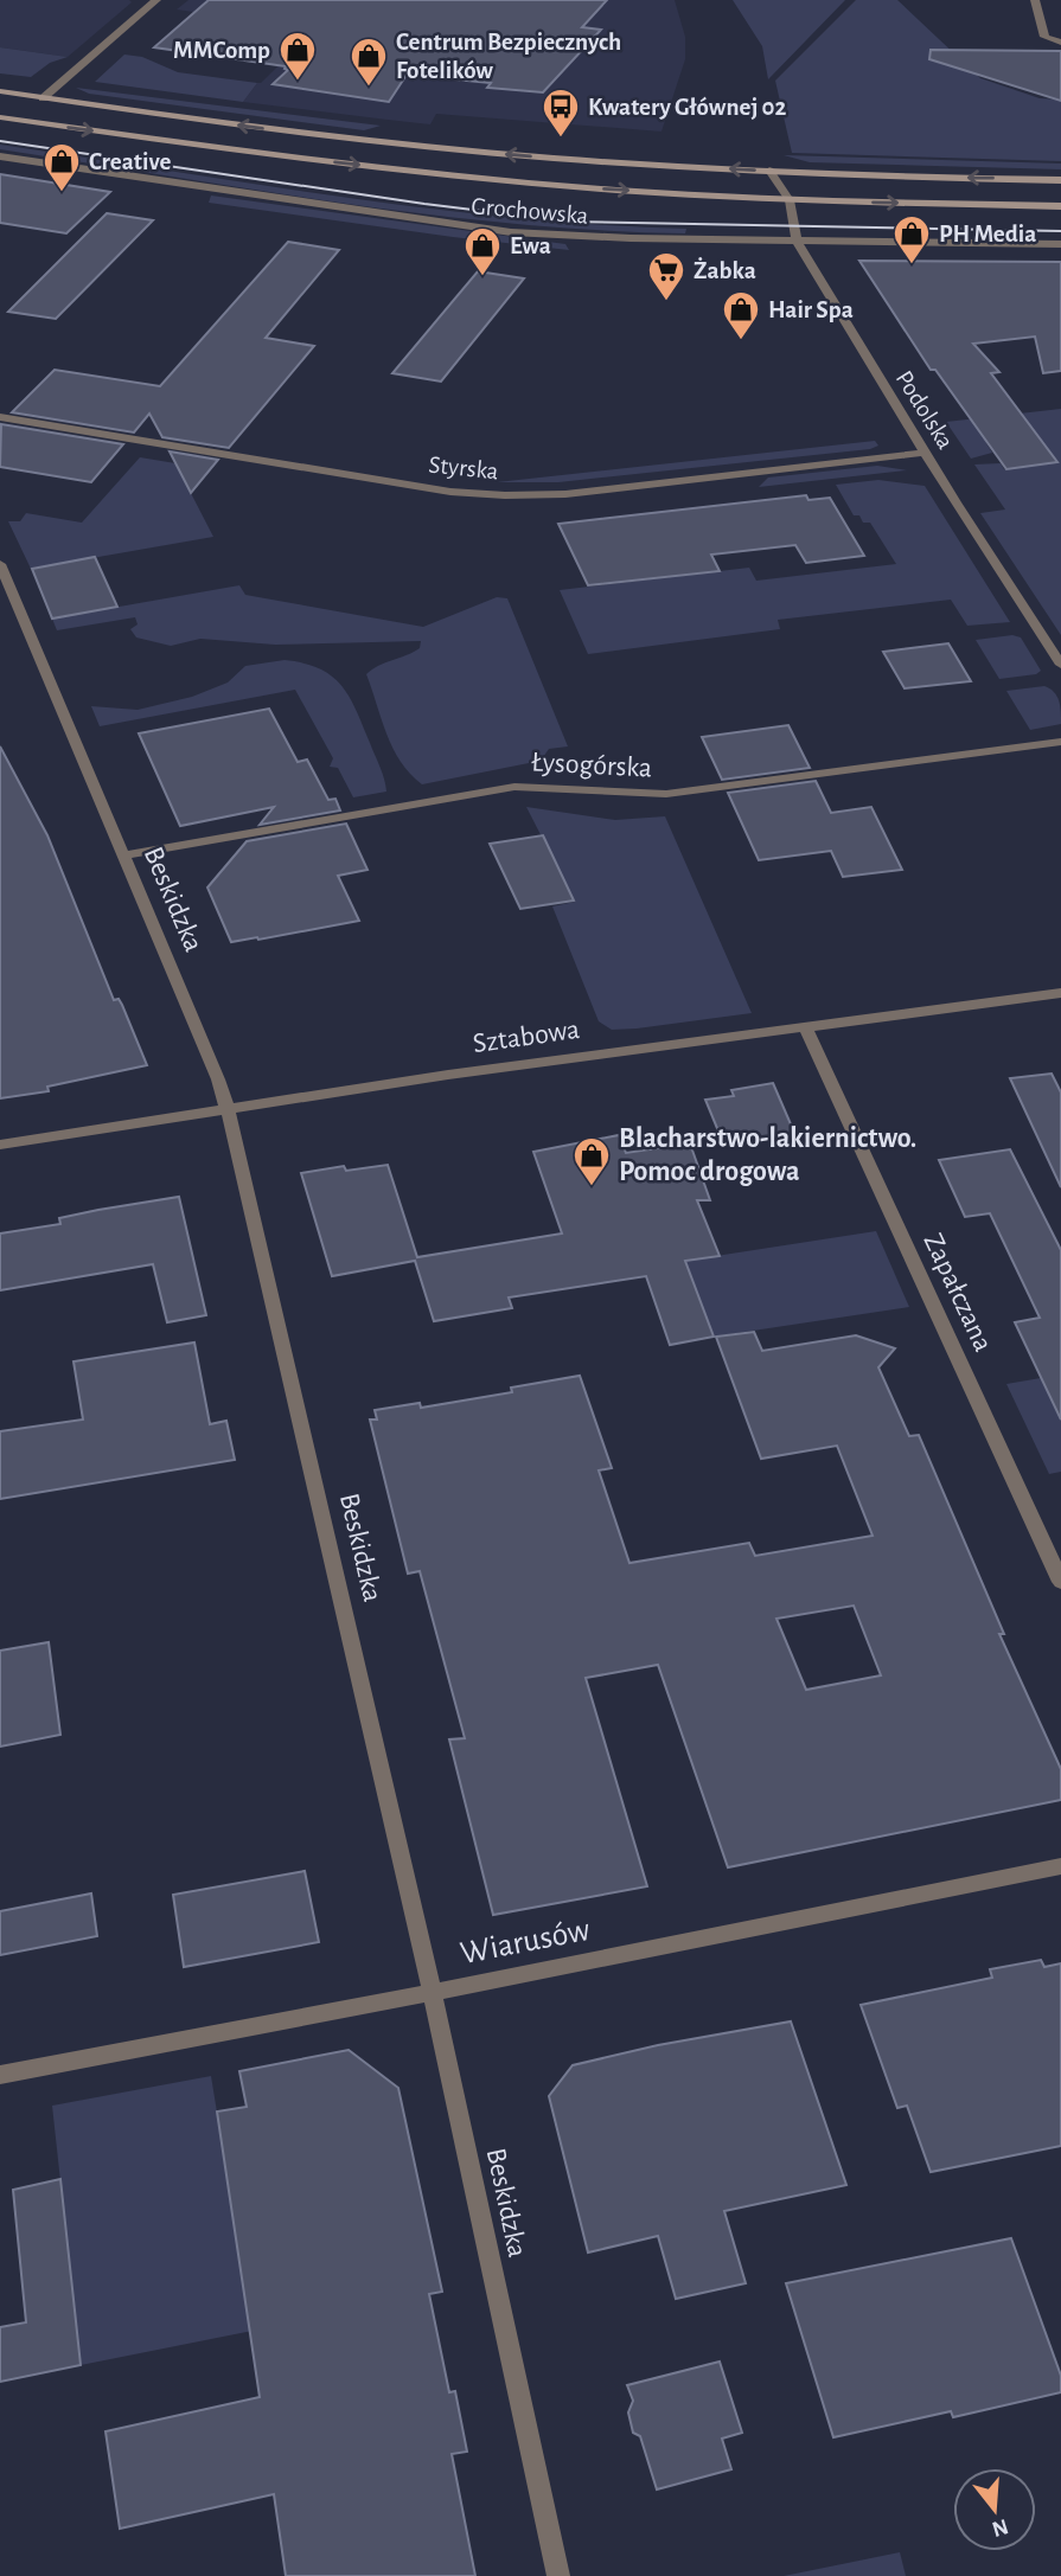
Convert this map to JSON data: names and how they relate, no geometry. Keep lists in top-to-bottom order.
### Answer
{
  "streets": {
    "main road": ["Grochowska"],
    "street": [
      "Podolska",
      "Styrska",
      "Łysogórska",
      "Beskidzka",
      "Sztabowa",
      "Zapałczana",
      "Wiarusów"
    ]
  },
  "crossings": [
    ["Grochowska", "Podolska"],
    ["Podolska", "Styrska"],
    ["Łysogórska", "Beskidzka"],
    ["Beskidzka", "Sztabowa"],
    ["Beskidzka", "Wiarusów"],
    ["Sztabowa", "Zapałczana"]
  ],
  "places": {
    "shop": [
      "MMComp",
      "Centrum Bezpiecznych Fotelików",
      "Creative",
      "PH Media",
      "Ewa",
      "Hair Spa",
      "Blacharstwo-lakiernictwo. Pomoc drogowa"
    ],
    "bus stop": ["Kwatery Głównej 02"],
    "supermarket": ["Żabka"]
  },
  "north": "bottom"
}
